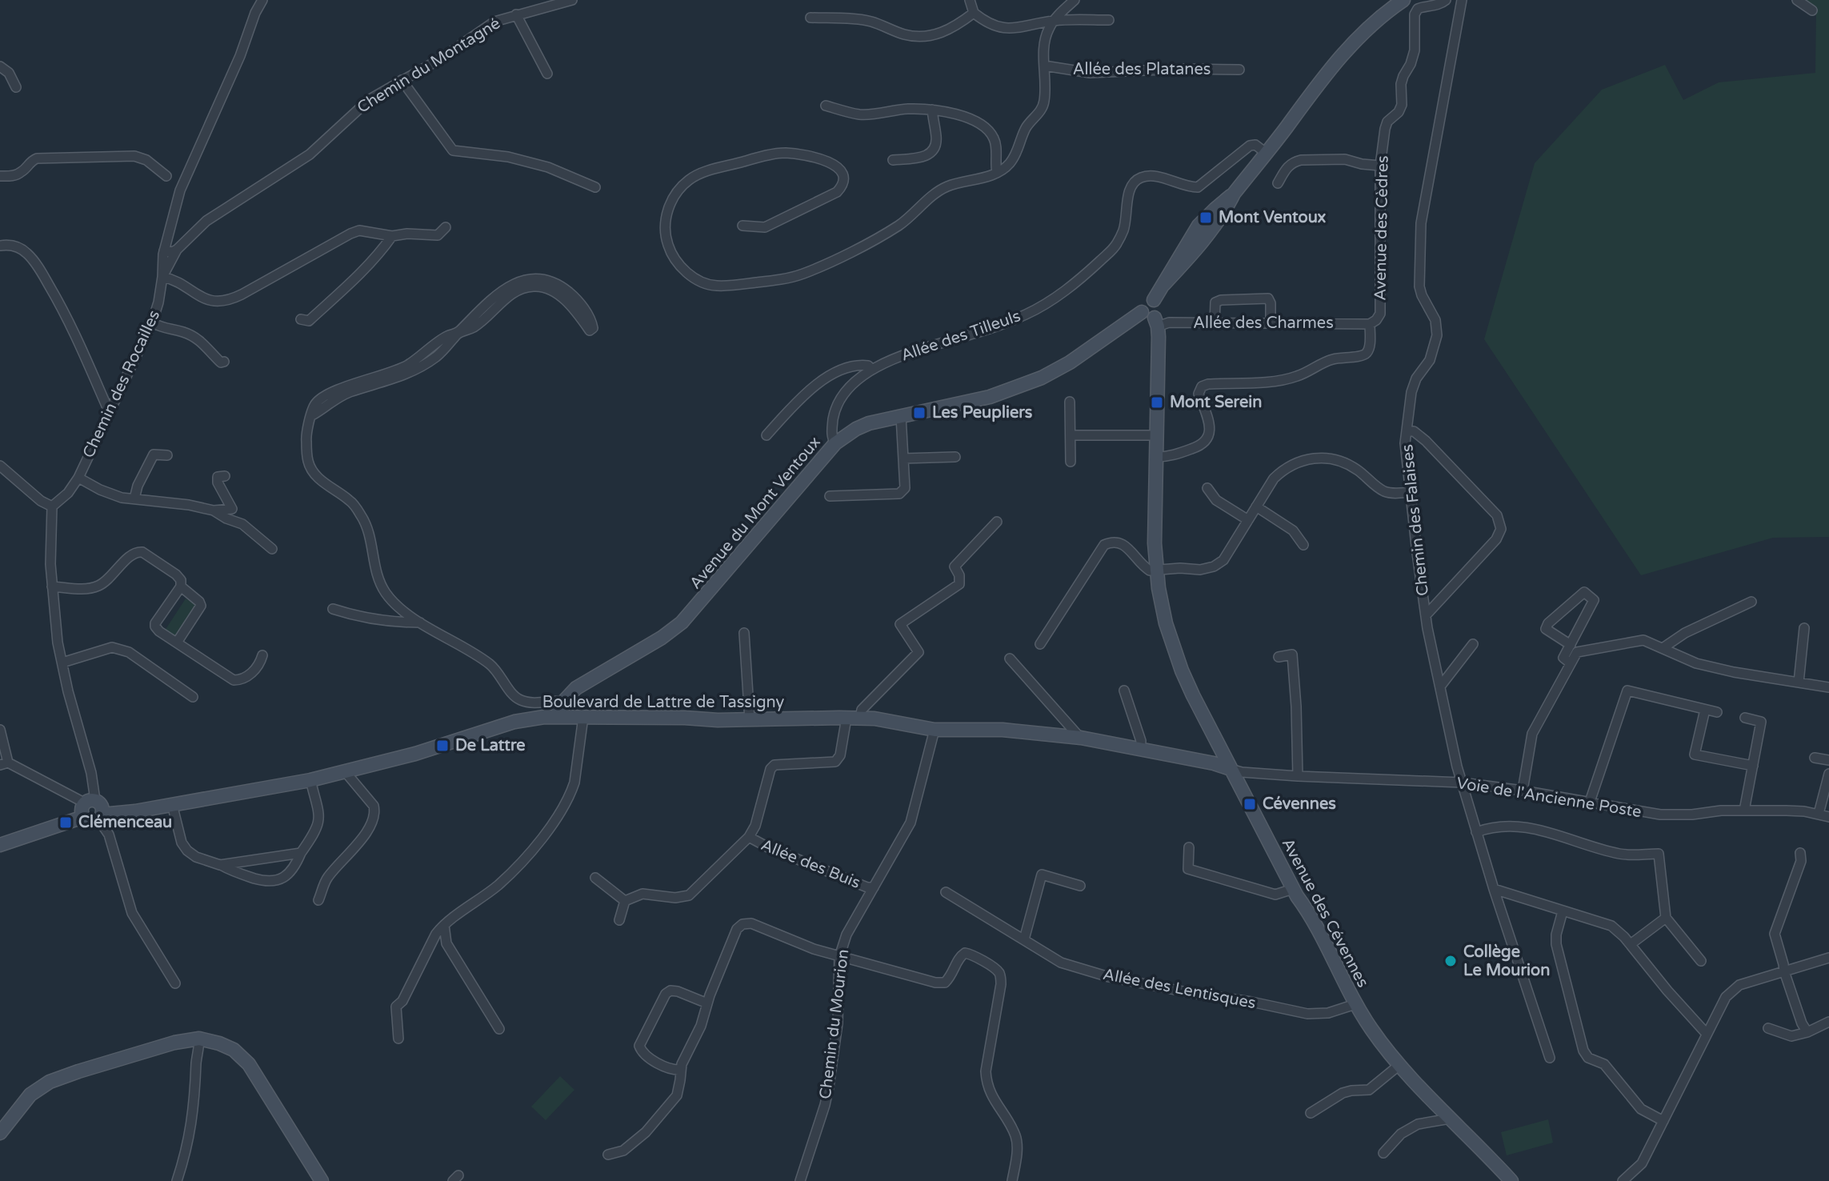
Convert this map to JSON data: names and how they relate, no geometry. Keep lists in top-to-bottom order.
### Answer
{
  "streets": {
    "street": [
      "Chemin du Montagné",
      "Allée des Platanes",
      "Avenue des Cèdres",
      "Allée des Charmes",
      "Allée des Tilleuls",
      "Chemin des Rocailles",
      "Avenue du Mont Ventoux",
      "Chemin des Falaises",
      "Boulevard de Lattre de Tassigny",
      "Voie de l'Ancienne Poste",
      "Allée des Buis",
      "Avenue des Cévennes",
      "Allée des Lentisques",
      "Chemin du Mourion"
    ]
  },
  "crossings": [
    ["Chemin du Montagné", "Chemin des Rocailles"],
    ["Avenue des Cèdres", "Allée des Charmes"],
    ["Avenue des Cèdres", "Avenue des Cévennes"],
    ["Allée des Charmes", "Avenue du Mont Ventoux"],
    ["Allée des Charmes", "Avenue des Cévennes"],
    ["Allée des Tilleuls", "Avenue du Mont Ventoux"],
    ["Allée des Tilleuls", "Avenue des Cévennes"],
    ["Avenue du Mont Ventoux", "Boulevard de Lattre de Tassigny"],
    ["Avenue du Mont Ventoux", "Avenue des Cévennes"],
    ["Chemin des Falaises", "Voie de l'Ancienne Poste"],
    ["Boulevard de Lattre de Tassigny", "Voie de l'Ancienne Poste"],
    ["Boulevard de Lattre de Tassigny", "Avenue des Cévennes"],
    ["Boulevard de Lattre de Tassigny", "Chemin du Mourion"],
    ["Voie de l'Ancienne Poste", "Avenue des Cévennes"],
    ["Allée des Buis", "Chemin du Mourion"],
    ["Avenue des Cévennes", "Allée des Lentisques"]
  ],
  "places": {
    "transit": [
      "Mont Ventoux",
      "Mont Serein",
      "Les Peupliers",
      "De Lattre",
      "Cévennes",
      "Clémenceau"
    ],
    "other": ["Collège Le Mourion"]
  }
}
